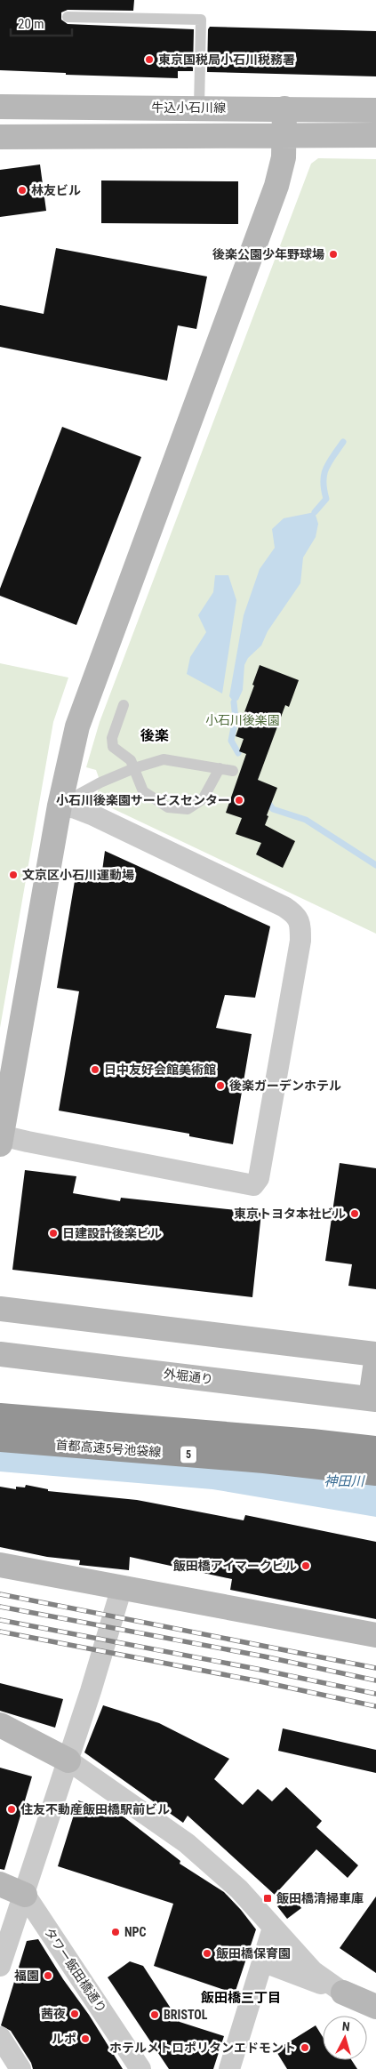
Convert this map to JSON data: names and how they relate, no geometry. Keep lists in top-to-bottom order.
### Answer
{
  "streets": {
    "highway": ["首都高速5号池袋線", "5"],
    "street": ["牛込小石川線", "外堀通り", "タワー飯田橋通り"]
  },
  "districts": ["後楽", "飯田橋三丁目"],
  "water": ["神田川"],
  "parks": ["小石川後楽園"],
  "places": {
    "other": [
      "東京国税局小石川税務署",
      "林友ビル",
      "後楽公園少年野球場",
      "小石川後楽園サービスセンター",
      "文京区小石川運動場",
      "日中友好会館美術館",
      "後楽ガーデンホテル",
      "東京トヨタ本社ビル",
      "日建設計後楽ビル",
      "飯田橋アイマークビル",
      "住友不動産飯田橋駅前ビル",
      "NPC",
      "飯田橋保育園",
      "福園",
      "茜夜",
      "BRISTOL",
      "ルポ",
      "ホテルメトロポリタンエドモント"
    ],
    "transit": ["飯田橋清掃車庫"]
  },
  "scale_bar": "20 m",
  "north": "top"
}
